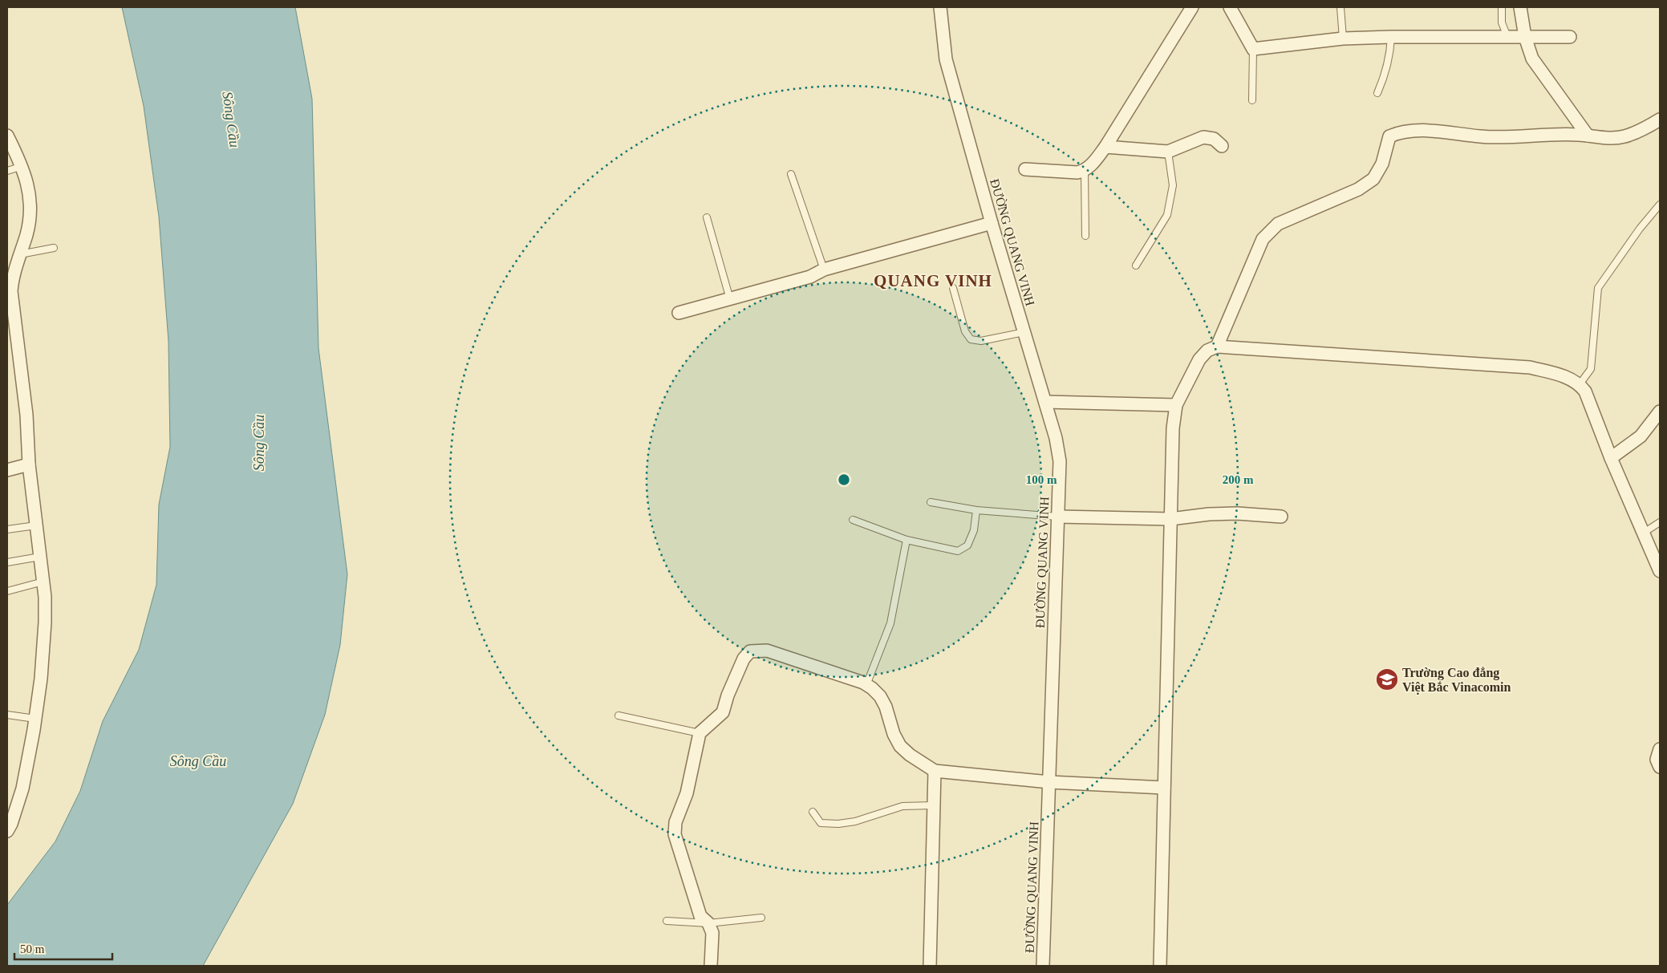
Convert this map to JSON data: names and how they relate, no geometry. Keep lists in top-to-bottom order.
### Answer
{
  "streets": {
    "street": ["ĐƯỜNG QUANG VINH"]
  },
  "districts": ["QUANG VINH"],
  "water": ["Sông Cầu"],
  "places": {
    "school or university": ["Trường Cao đẳng Việt Bắc Vinacomin"]
  },
  "scale_bar": "50 m",
  "rings": ["100 m", "200 m"]
}
